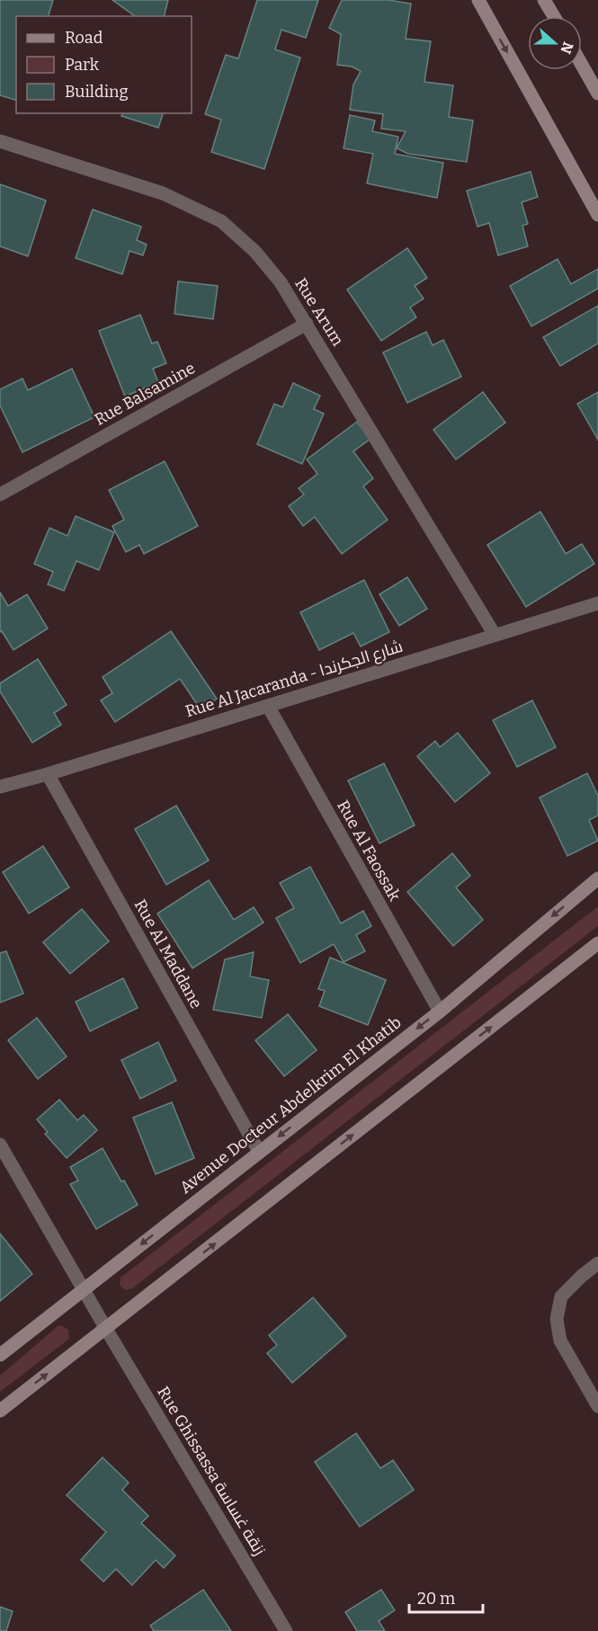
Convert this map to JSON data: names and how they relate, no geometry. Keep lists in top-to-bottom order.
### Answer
{
  "streets": {
    "main road": ["Avenue Docteur Abdelkrim El Khatib"],
    "street": [
      "Rue Arum",
      "Rue Balsamine",
      "Rue Al Jacaranda - شارع الجكرندا",
      "Rue Al Faossak",
      "Rue Al Maddane",
      "Rue Ghissassa زنقة غساسة"
    ]
  },
  "crossings": [
    ["Rue Arum", "Rue Balsamine"],
    ["Rue Arum", "Rue Al Jacaranda - شارع الجكرندا"],
    ["Rue Al Jacaranda - شارع الجكرندا", "Rue Al Faossak"],
    ["Rue Al Jacaranda - شارع الجكرندا", "Rue Al Maddane"],
    ["Rue Al Faossak", "Avenue Docteur Abdelkrim El Khatib"],
    ["Rue Al Maddane", "Avenue Docteur Abdelkrim El Khatib"],
    ["Avenue Docteur Abdelkrim El Khatib", "Rue Ghissassa زنقة غساسة"]
  ],
  "legend": ["Road", "Park", "Building"],
  "scale_bar": "20 m",
  "north": "right"
}
